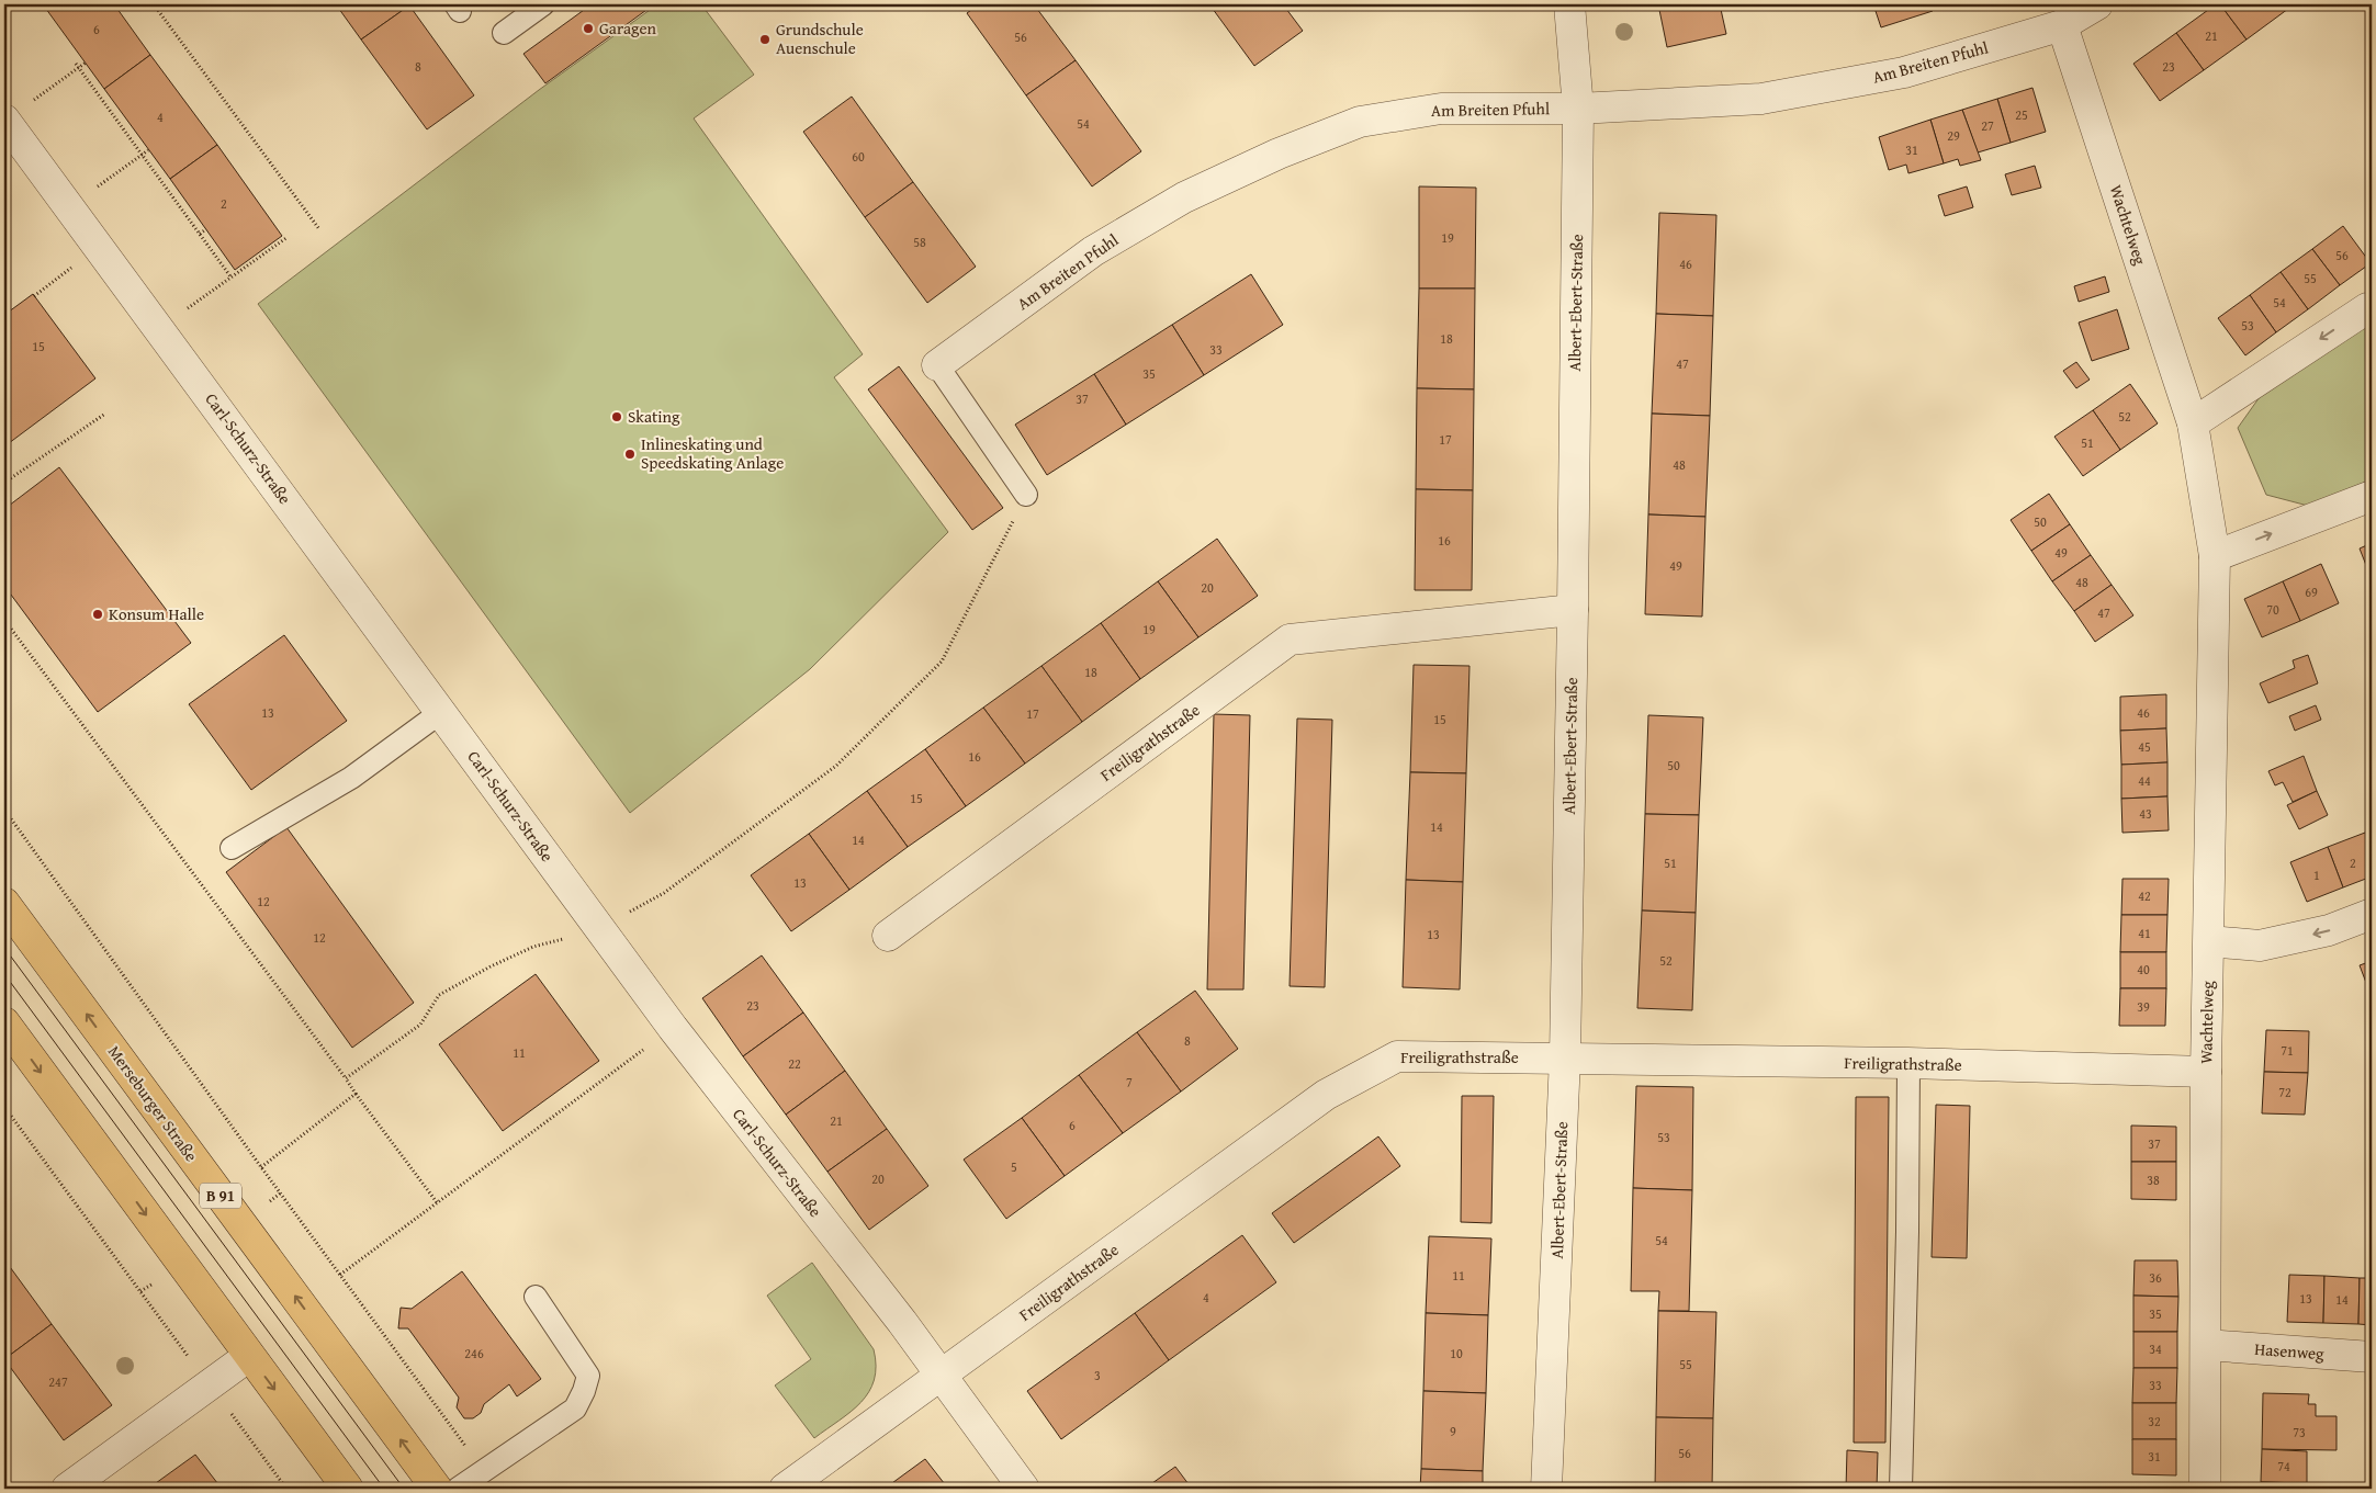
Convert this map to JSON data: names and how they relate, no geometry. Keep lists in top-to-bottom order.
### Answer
{
  "streets": {
    "main road": ["Merseburger Straße", "B 91"],
    "street": [
      "Am Breiten Pfuhl",
      "Wachtelweg",
      "Albert-Ebert-Straße",
      "Carl-Schurz-Straße",
      "Freiligrathstraße",
      "Hasenweg"
    ]
  },
  "crossings": [
    ["Am Breiten Pfuhl", "Wachtelweg"],
    ["Am Breiten Pfuhl", "Albert-Ebert-Straße"],
    ["Wachtelweg", "Freiligrathstraße"],
    ["Wachtelweg", "Hasenweg"],
    ["Albert-Ebert-Straße", "Freiligrathstraße"],
    ["Carl-Schurz-Straße", "Freiligrathstraße"]
  ],
  "places": [
    "Garagen",
    "Grundschule Auenschule",
    "Skating",
    "Inlineskating und Speedskating Anlage",
    "Konsum Halle"
  ],
  "house_numbers": [
    "6",
    "21",
    "56",
    "8",
    "23",
    "25",
    "4",
    "54",
    "27",
    "29",
    "31",
    "60",
    "2",
    "19",
    "58",
    "56",
    "46",
    "55",
    "54",
    "53",
    "18",
    "15",
    "33",
    "47",
    "35",
    "37",
    "52",
    "17",
    "51",
    "48",
    "50",
    "16",
    "49",
    "49",
    "48",
    "20",
    "69",
    "70",
    "47",
    "19",
    "18",
    "13",
    "46",
    "17",
    "15",
    "45",
    "16",
    "50",
    "44",
    "15",
    "43",
    "14",
    "14",
    "51",
    "2",
    "1",
    "13",
    "42",
    "12",
    "41",
    "13",
    "12",
    "52",
    "40",
    "23",
    "39",
    "8",
    "71",
    "11",
    "22",
    "7",
    "72",
    "21",
    "6",
    "53",
    "37",
    "5",
    "20",
    "38",
    "54",
    "11",
    "36",
    "4",
    "13",
    "14",
    "35",
    "34",
    "246",
    "10",
    "55",
    "3",
    "247",
    "33",
    "32",
    "9",
    "73",
    "56",
    "31",
    "74"
  ]
}
